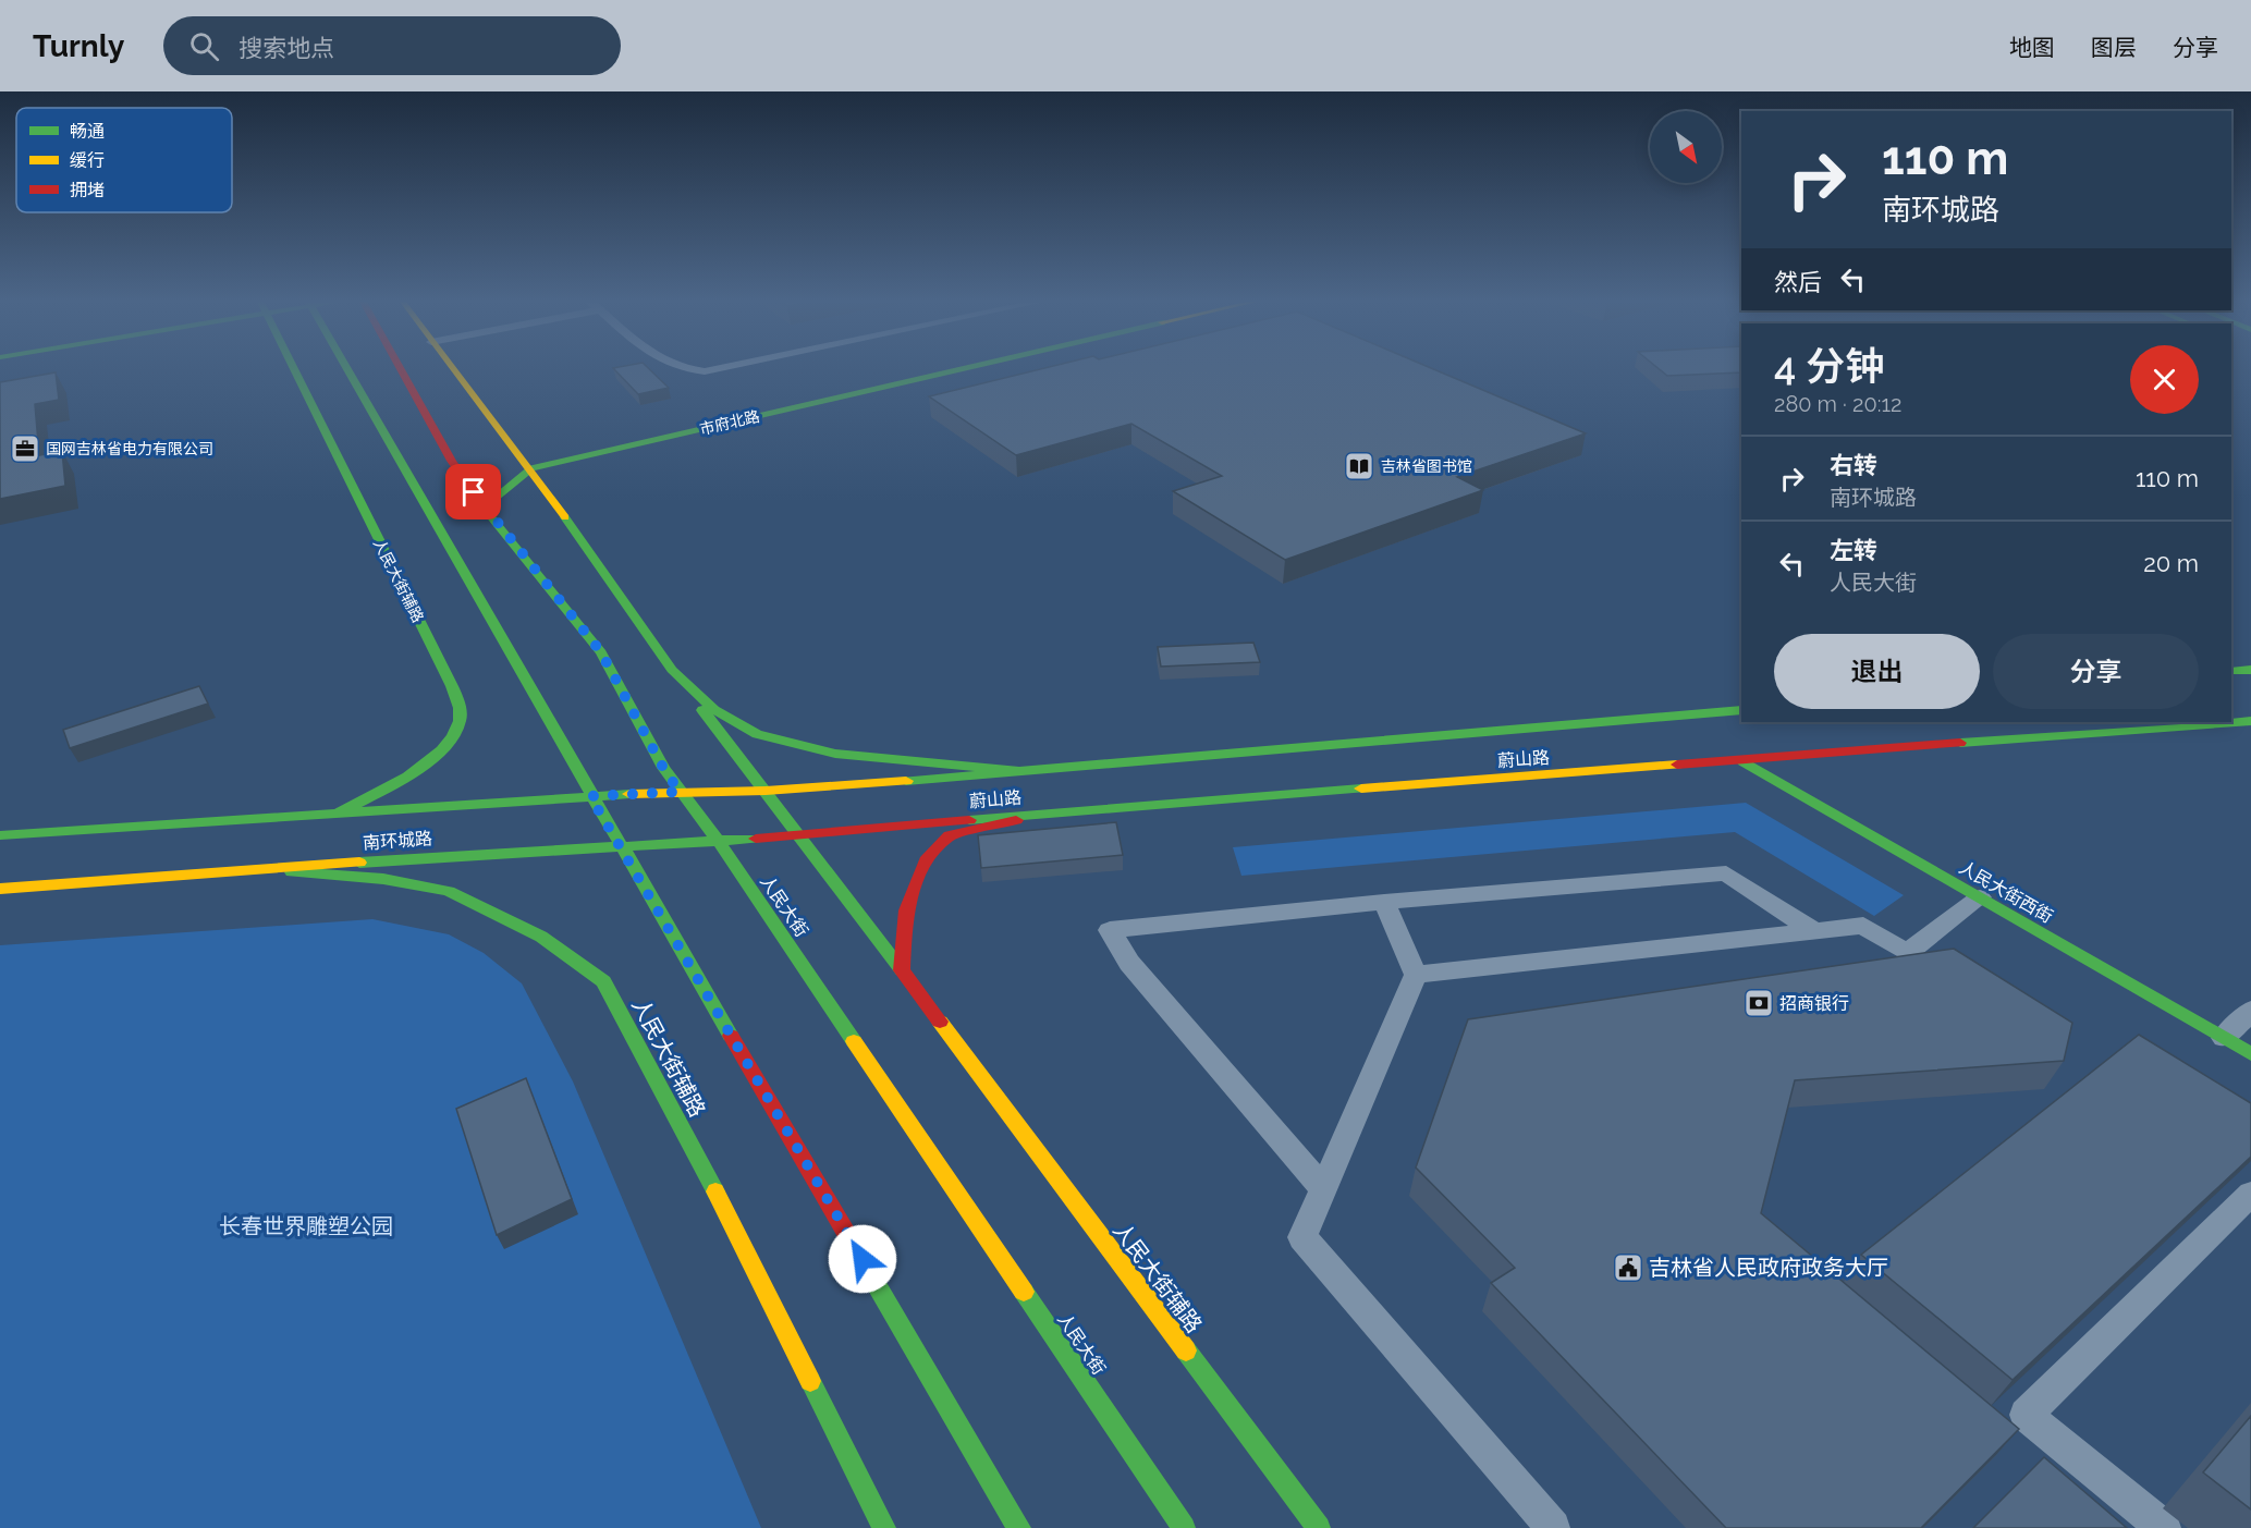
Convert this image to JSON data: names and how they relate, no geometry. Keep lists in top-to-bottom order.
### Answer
{
  "streets": {
    "main road": [
      "市府北路",
      "人民大街辅路",
      "蔚山路",
      "南环城路",
      "人民大街西街",
      "人民大街"
    ]
  },
  "crossings": [
    ["市府北路", "人民大街"],
    ["人民大街辅路", "蔚山路"],
    ["人民大街辅路", "南环城路"],
    ["蔚山路", "南环城路"],
    ["蔚山路", "人民大街西街"],
    ["南环城路", "人民大街"]
  ],
  "parks": ["长春世界雕塑公园"],
  "places": {
    "office": ["国网吉林省电力有限公司"],
    "library": ["吉林省图书馆"],
    "bank": ["招商银行"],
    "public building": ["吉林省人民政府政务大厅"]
  },
  "legend": ["畅通", "缓行", "拥堵"],
  "north": "bottom right",
  "page": {
    "header": "Turnly",
    "search": "搜索地点",
    "nav": ["地图", "图层", "分享"],
    "turn": ["110 m", "南环城路"],
    "then": "然后",
    "heading": ["4 分钟", "280 m · 20:12"],
    "list": [
      {
        "name": "右转",
        "note": "南环城路",
        "value": "110 m"
      },
      {
        "name": "左转",
        "note": "人民大街",
        "value": "20 m"
      }
    ],
    "buttons": ["退出", "分享"]
  }
}
